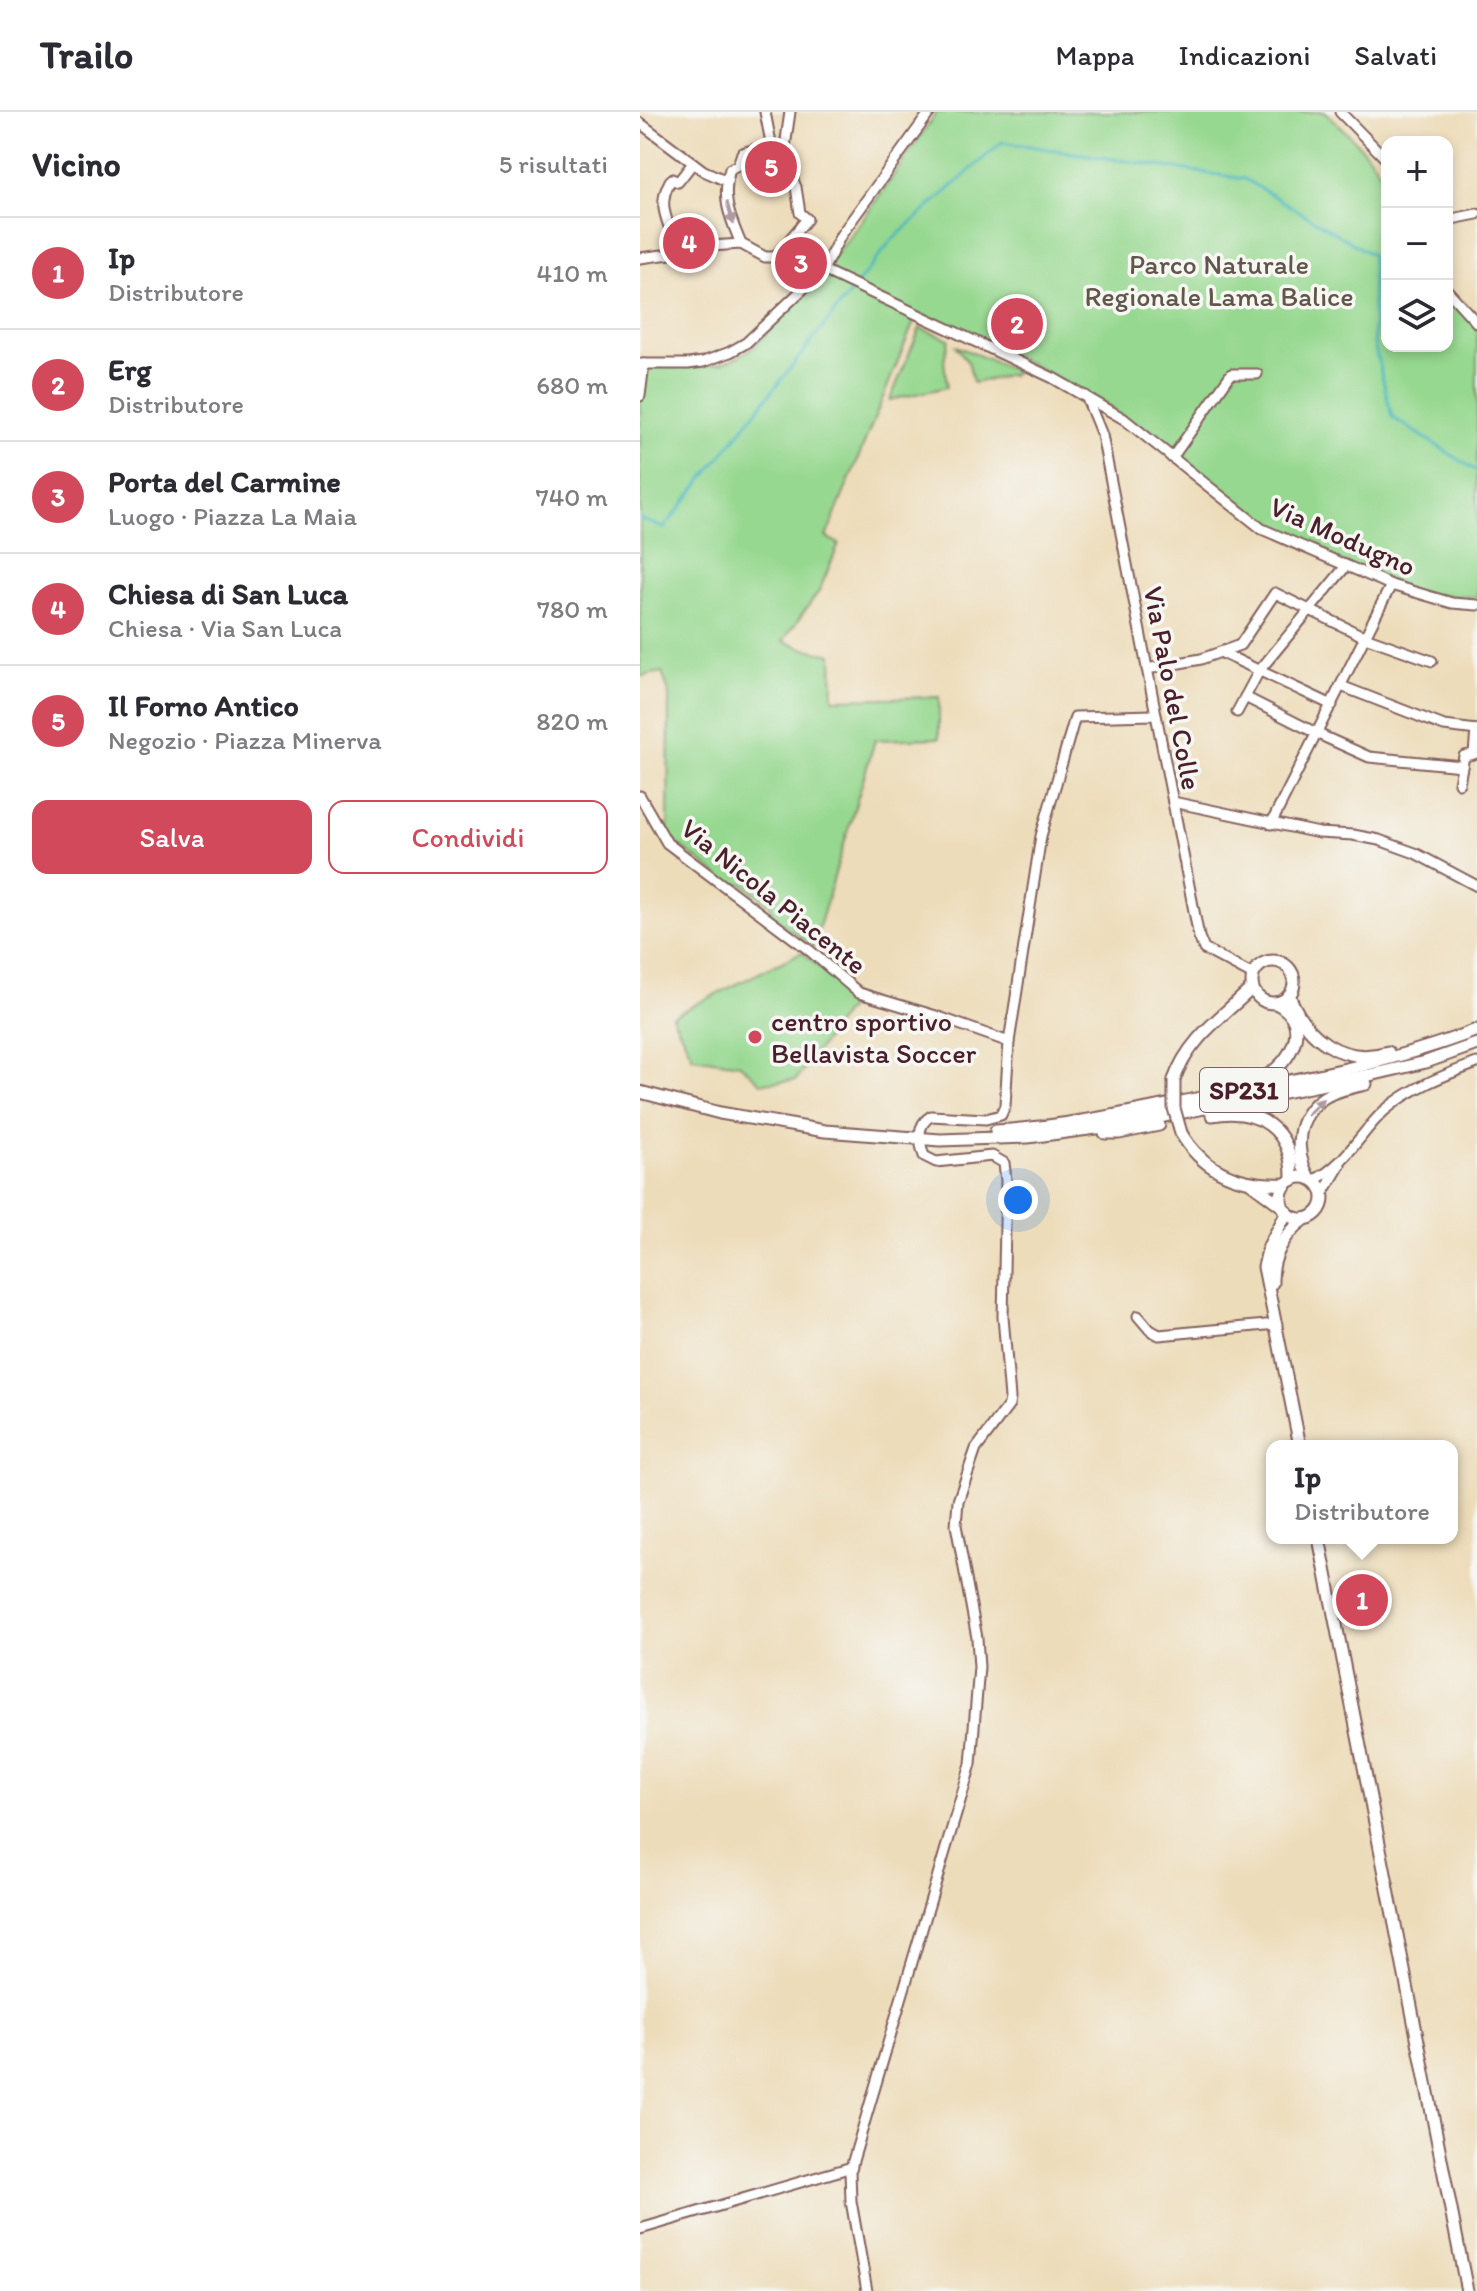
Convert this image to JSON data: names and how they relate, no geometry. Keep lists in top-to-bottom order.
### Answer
{
  "streets": {
    "main road": ["SP231"],
    "street": ["Via Modugno", "Via Palo del Colle", "Via Nicola Piacente"]
  },
  "crossings": [
    ["Via Modugno", "Via Palo del Colle"]
  ],
  "parks": ["Parco Naturale Regionale Lama Balice"],
  "places": ["centro sportivo Bellavista Soccer"],
  "page": {
    "header": "Trailo",
    "nav": ["Mappa", "Indicazioni", "Salvati"],
    "heading": ["Vicino", "5 risultati"],
    "map_buttons": ["+", "−"],
    "pins": [
      "5",
      "4",
      "3",
      "2",
      "1"
    ],
    "list": [
      {
        "mark": "1",
        "name": "Ip",
        "note": "Distributore",
        "value": "410 m"
      },
      {
        "mark": "2",
        "name": "Erg",
        "note": "Distributore",
        "value": "680 m"
      },
      {
        "mark": "3",
        "name": "Porta del Carmine",
        "note": "Luogo · Piazza La Maia",
        "value": "740 m"
      },
      {
        "mark": "4",
        "name": "Chiesa di San Luca",
        "note": "Chiesa · Via San Luca",
        "value": "780 m"
      },
      {
        "mark": "5",
        "name": "Il Forno Antico",
        "note": "Negozio · Piazza Minerva",
        "value": "820 m"
      }
    ],
    "buttons": ["Salva", "Condividi"],
    "popup": ["Ip", "Distributore"]
  }
}
